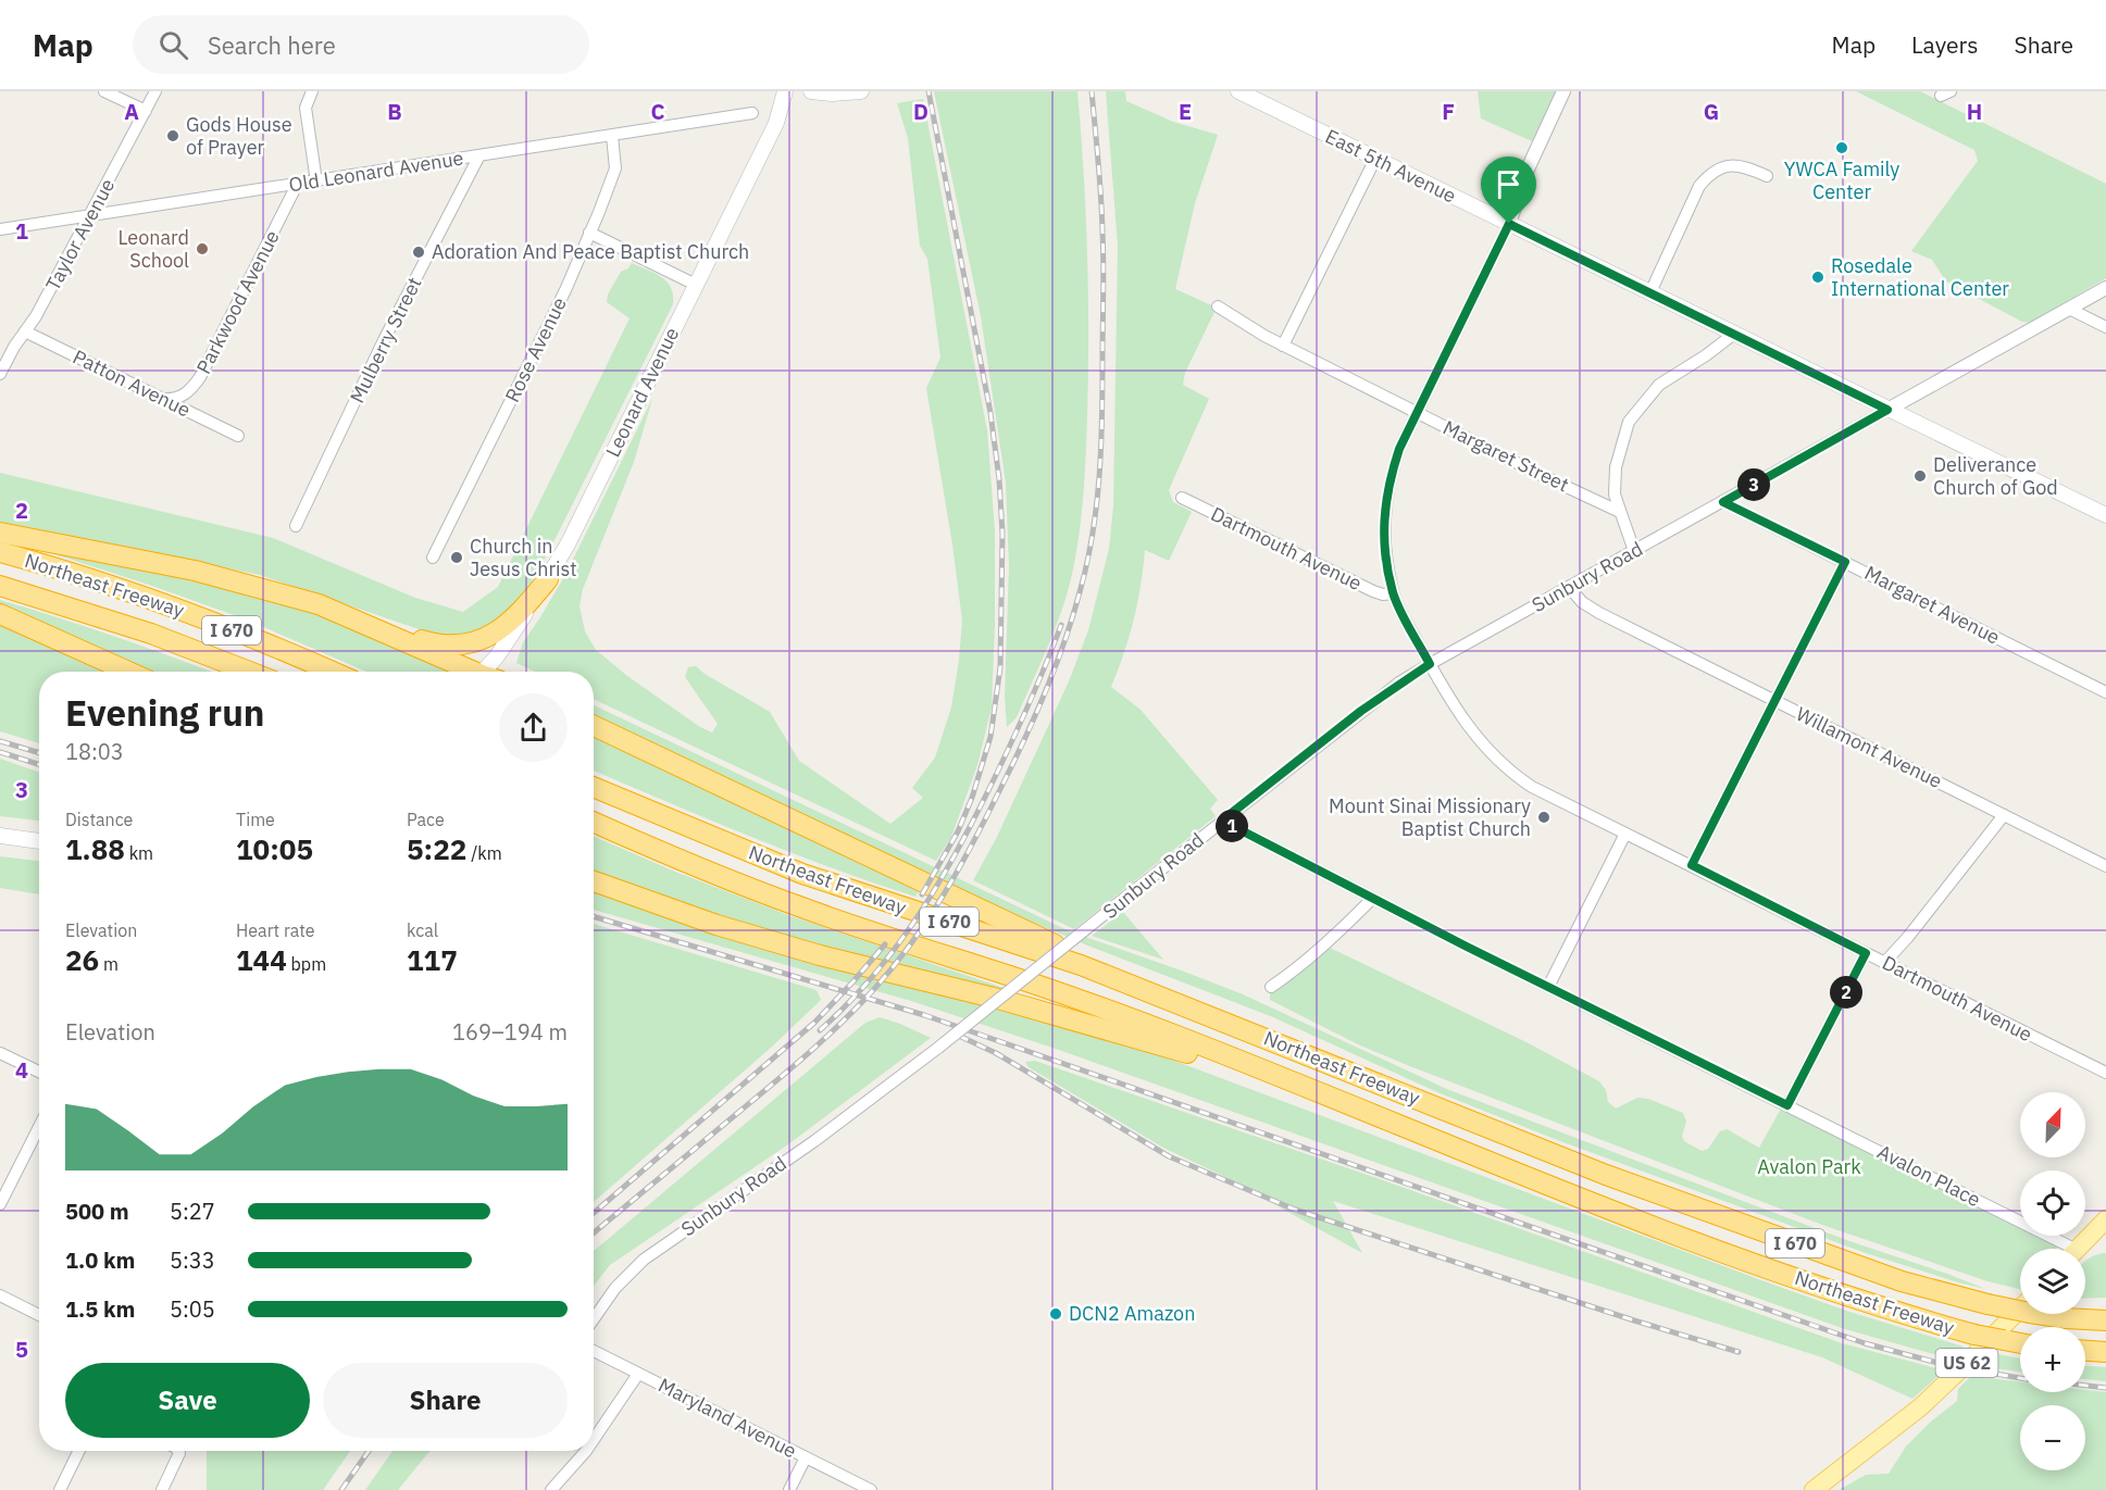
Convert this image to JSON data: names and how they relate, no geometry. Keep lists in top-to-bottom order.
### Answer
{
  "streets": {
    "highway": ["Northeast Freeway", "I 670"],
    "main road": ["East 5th Avenue", "Leonard Avenue", "US 62"],
    "street": [
      "Old Leonard Avenue",
      "Taylor Avenue",
      "Parkwood Avenue",
      "Mulberry Street",
      "Rose Avenue",
      "Patton Avenue",
      "Margaret Street",
      "Dartmouth Avenue",
      "Sunbury Road",
      "Margaret Avenue",
      "Willamont Avenue",
      "Avalon Place",
      "Maryland Avenue"
    ]
  },
  "crossings": [
    ["East 5th Avenue", "Dartmouth Avenue"],
    ["East 5th Avenue", "Sunbury Road"],
    ["Old Leonard Avenue", "Taylor Avenue"],
    ["Old Leonard Avenue", "Parkwood Avenue"],
    ["Old Leonard Avenue", "Mulberry Street"],
    ["Old Leonard Avenue", "Rose Avenue"],
    ["Taylor Avenue", "Patton Avenue"],
    ["Parkwood Avenue", "Patton Avenue"],
    ["Margaret Street", "Dartmouth Avenue"],
    ["Dartmouth Avenue", "Sunbury Road"],
    ["Sunbury Road", "Margaret Avenue"],
    ["Sunbury Road", "Willamont Avenue"],
    ["Sunbury Road", "Avalon Place"]
  ],
  "parks": ["Avalon Park"],
  "places": [
    "Gods House of Prayer",
    "YWCA Family Center",
    "Leonard School",
    "Adoration And Peace Baptist Church",
    "Rosedale International Center",
    "Deliverance Church of God",
    "Church in Jesus Christ",
    "Mount Sinai Missionary Baptist Church",
    "DCN2 Amazon"
  ],
  "north": "top right",
  "page": {
    "header": "Map",
    "search": "Search here",
    "nav": ["Map", "Layers", "Share"],
    "pins": ["3", "1", "2"],
    "heading": ["Evening run", "18:03"],
    "stats": [
      ["Distance", "1.88 km"],
      ["Time", "10:05"],
      ["Pace", "5:22 /km"],
      ["Elevation", "26 m"],
      ["Heart rate", "144 bpm"],
      ["kcal", "117"]
    ],
    "chart": ["Elevation", "169–194 m"],
    "map_buttons": ["+", "−"],
    "list": [
      {
        "name": "500 m",
        "note": "5:27"
      },
      {
        "name": "1.0 km",
        "note": "5:33"
      },
      {
        "name": "1.5 km",
        "note": "5:05"
      }
    ],
    "buttons": ["Save", "Share"]
  },
  "grid": {
    "columns": [
      "A",
      "B",
      "C",
      "D",
      "E",
      "F",
      "G",
      "H"
    ],
    "rows": [
      "1",
      "2",
      "3",
      "4",
      "5"
    ]
  }
}
